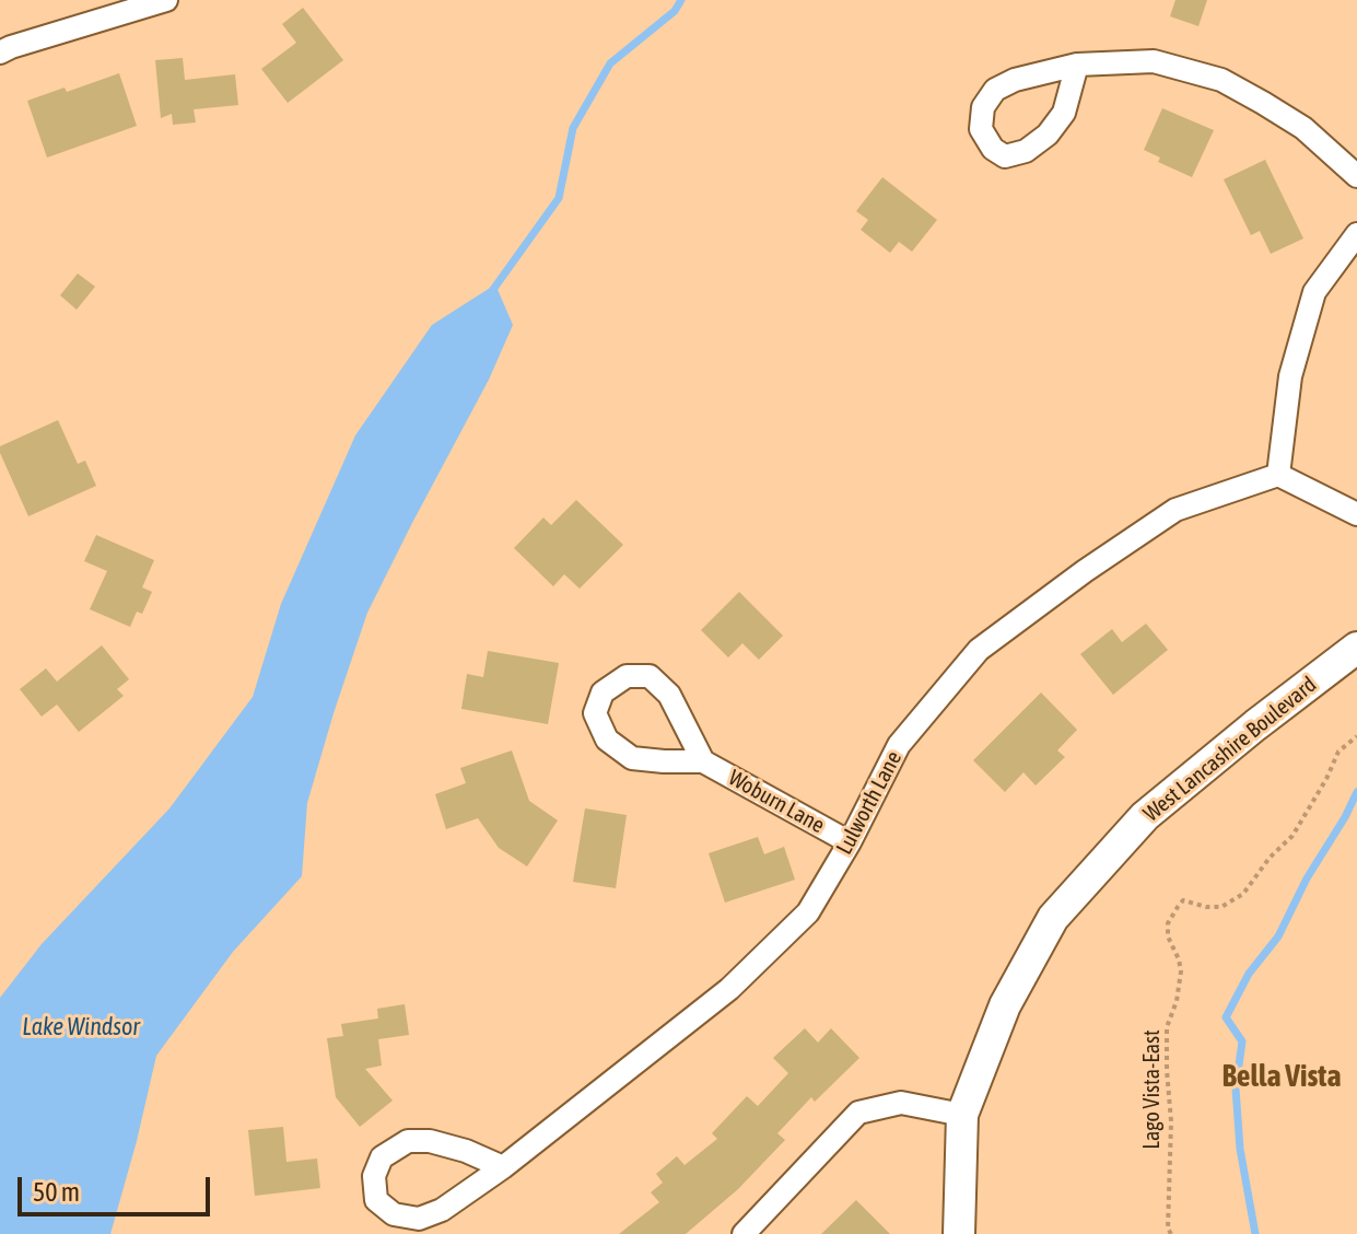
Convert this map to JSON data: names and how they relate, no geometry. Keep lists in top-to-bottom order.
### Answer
{
  "streets": {
    "main road": ["West Lancashire Boulevard"],
    "street": ["Woburn Lane", "Lulworth Lane"],
    "path": ["Lago Vista-East"]
  },
  "crossings": [
    ["Woburn Lane", "Lulworth Lane"]
  ],
  "districts": ["Bella Vista"],
  "water": ["Lake Windsor"],
  "scale_bar": "50 m"
}
